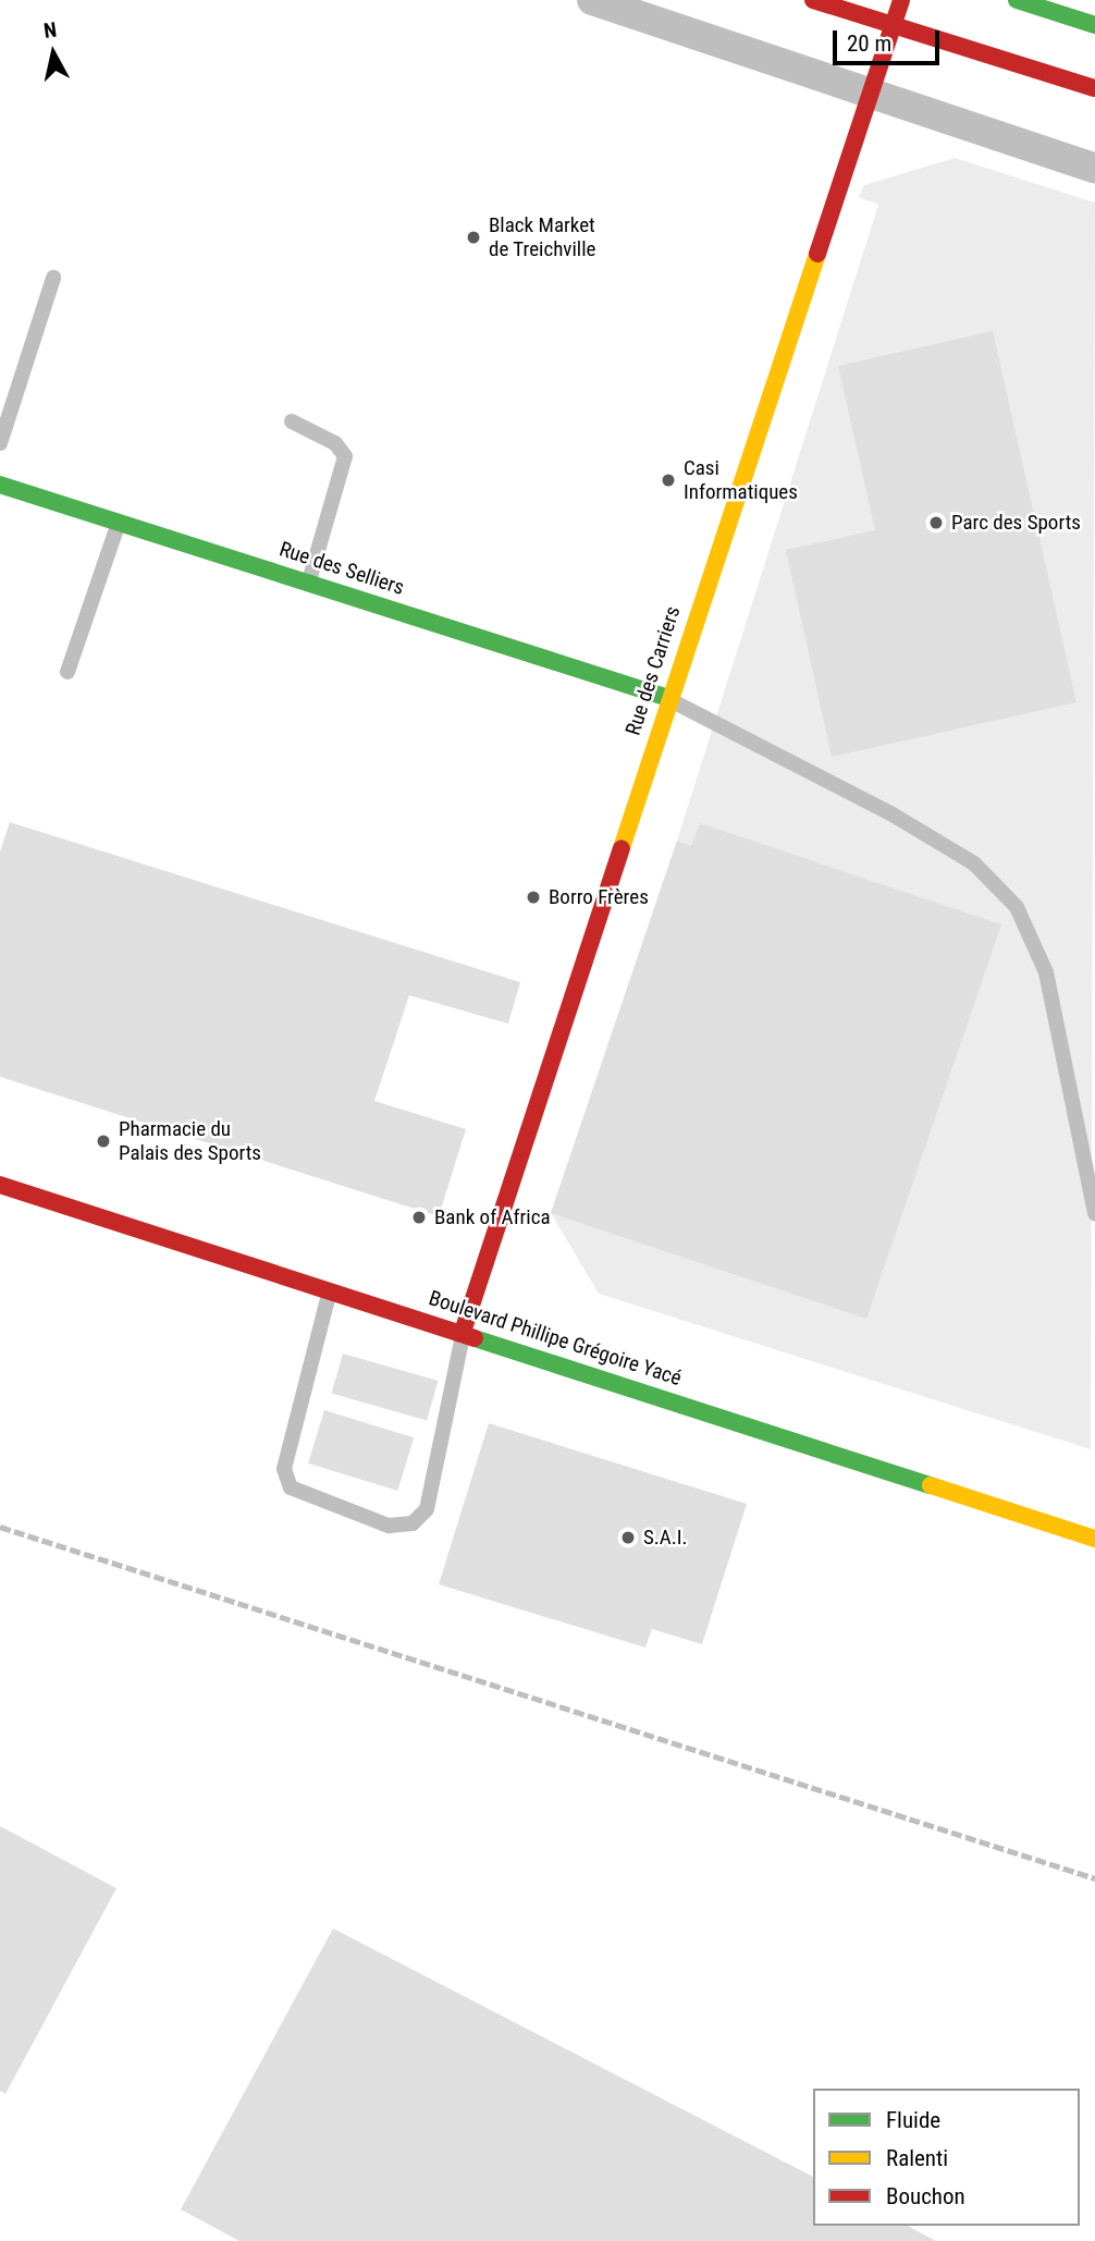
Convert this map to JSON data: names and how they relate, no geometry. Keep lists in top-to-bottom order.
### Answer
{
  "streets": {
    "street": ["Rue des Selliers", "Rue des Carriers", "Boulevard Phillipe Grégoire Yacé"]
  },
  "crossings": [
    ["Rue des Selliers", "Rue des Carriers"],
    ["Rue des Carriers", "Boulevard Phillipe Grégoire Yacé"]
  ],
  "places": [
    "Black Market de Treichville",
    "Casi Informatiques",
    "Parc des Sports",
    "Borro Frères",
    "Pharmacie du Palais des Sports",
    "Bank of Africa",
    "S.A.I."
  ],
  "legend": ["Fluide", "Ralenti", "Bouchon"],
  "scale_bar": "20 m",
  "north": "top"
}
